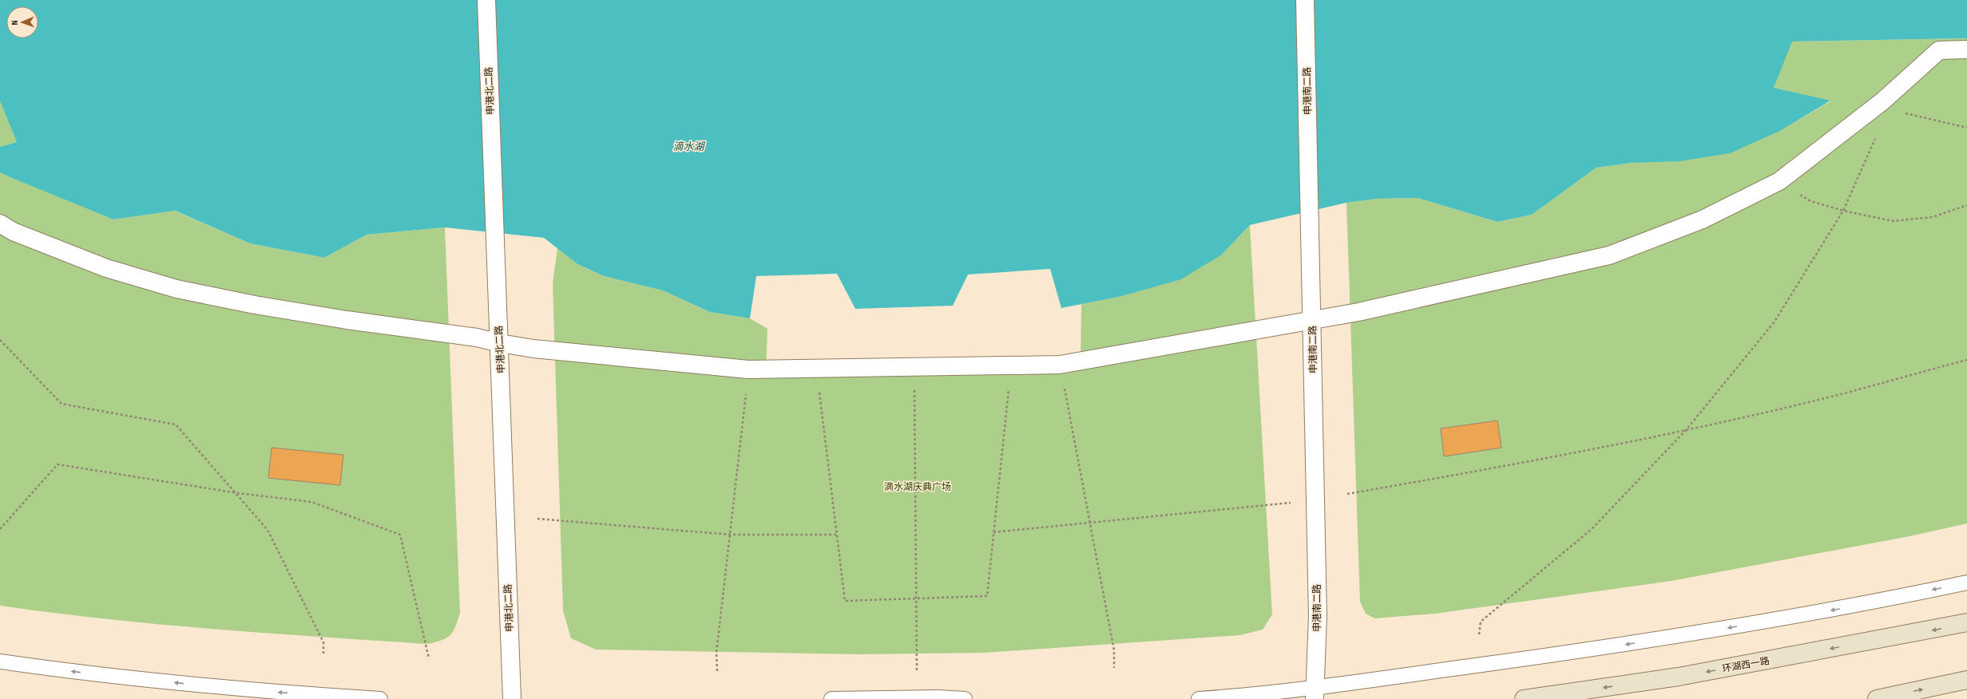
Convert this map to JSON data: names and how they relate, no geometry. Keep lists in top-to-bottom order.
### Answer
{
  "streets": {
    "main road": ["环湖西一路"],
    "street": ["申港北二路", "申港南二路"]
  },
  "one_way": ["环湖西一路"],
  "water": ["滴水湖"],
  "parks": ["滴水湖庆典广场"],
  "north": "left"
}
